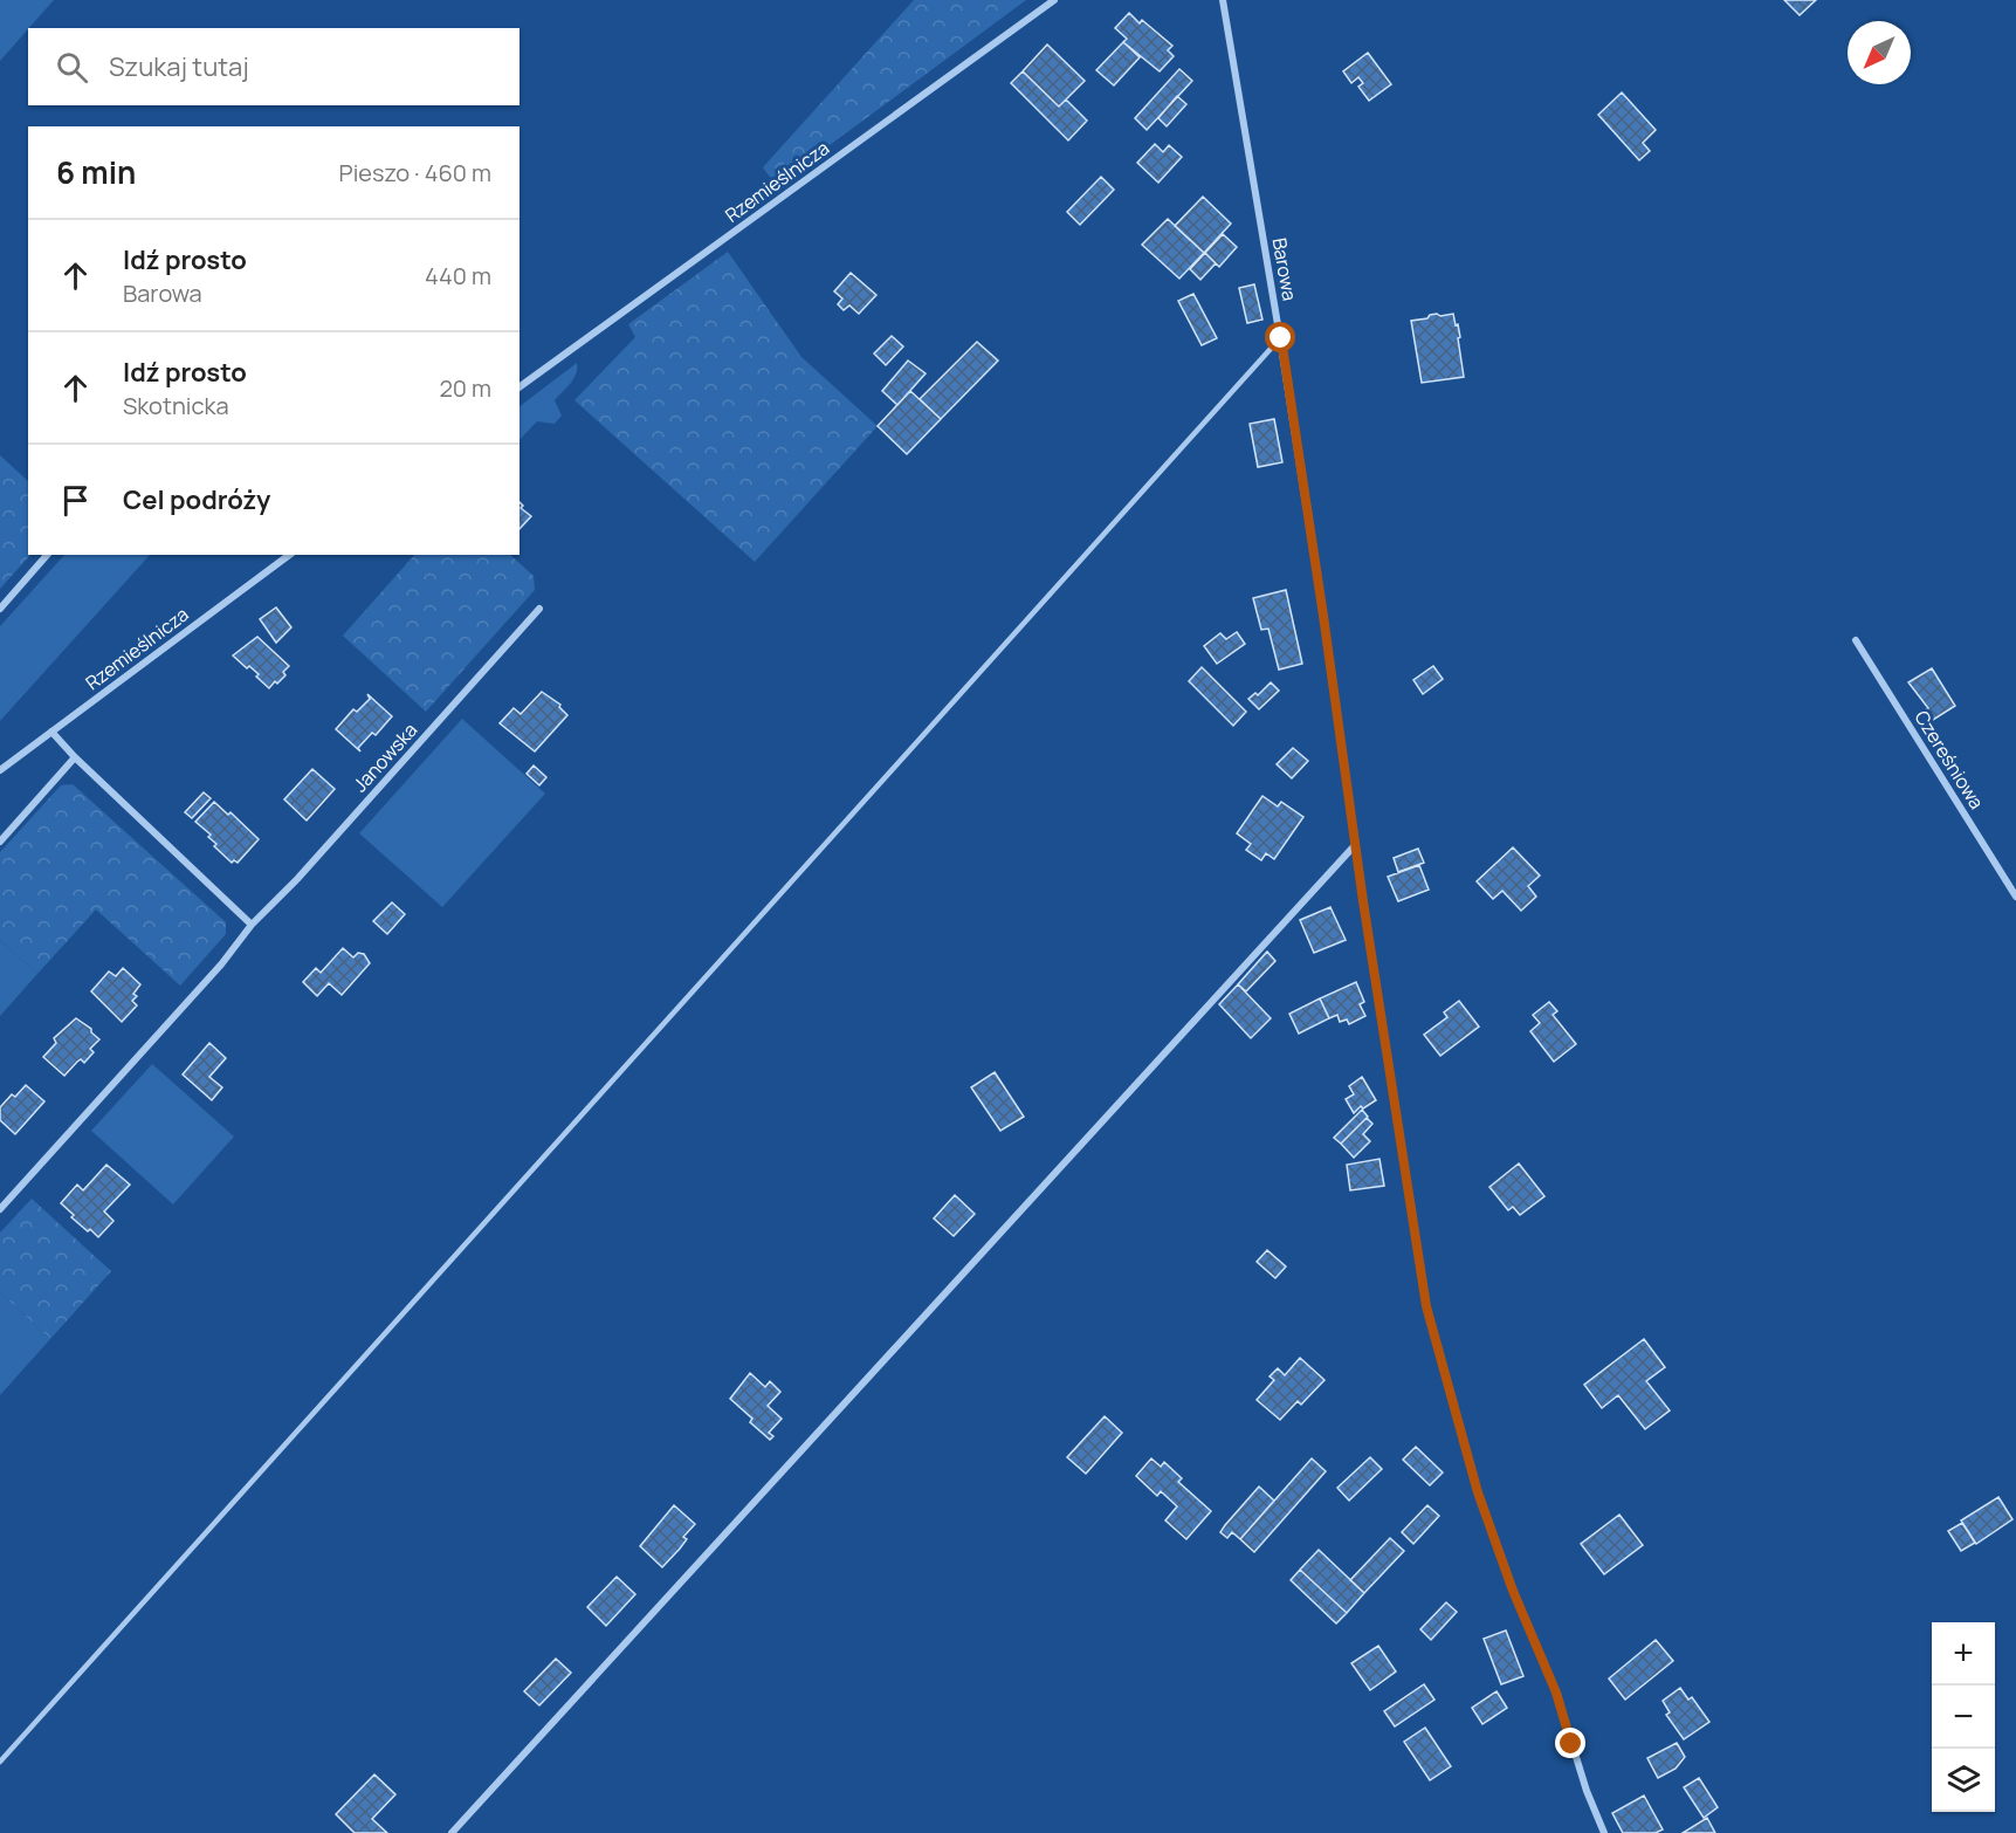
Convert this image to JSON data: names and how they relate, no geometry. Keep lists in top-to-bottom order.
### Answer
{
  "streets": {
    "street": [
      "Rzemieślnicza",
      "Barowa",
      "Janowska",
      "Czereśniowa"
    ]
  },
  "north": "bottom left",
  "page": {
    "search": "Szukaj tutaj",
    "heading": ["6 min", "Pieszo · 460 m"],
    "list": [
      ["Idź prosto", "Barowa", "440 m"],
      ["Idź prosto", "Skotnicka", "20 m"],
      "Cel podróży"
    ],
    "map_buttons": ["+", "−"]
  }
}
